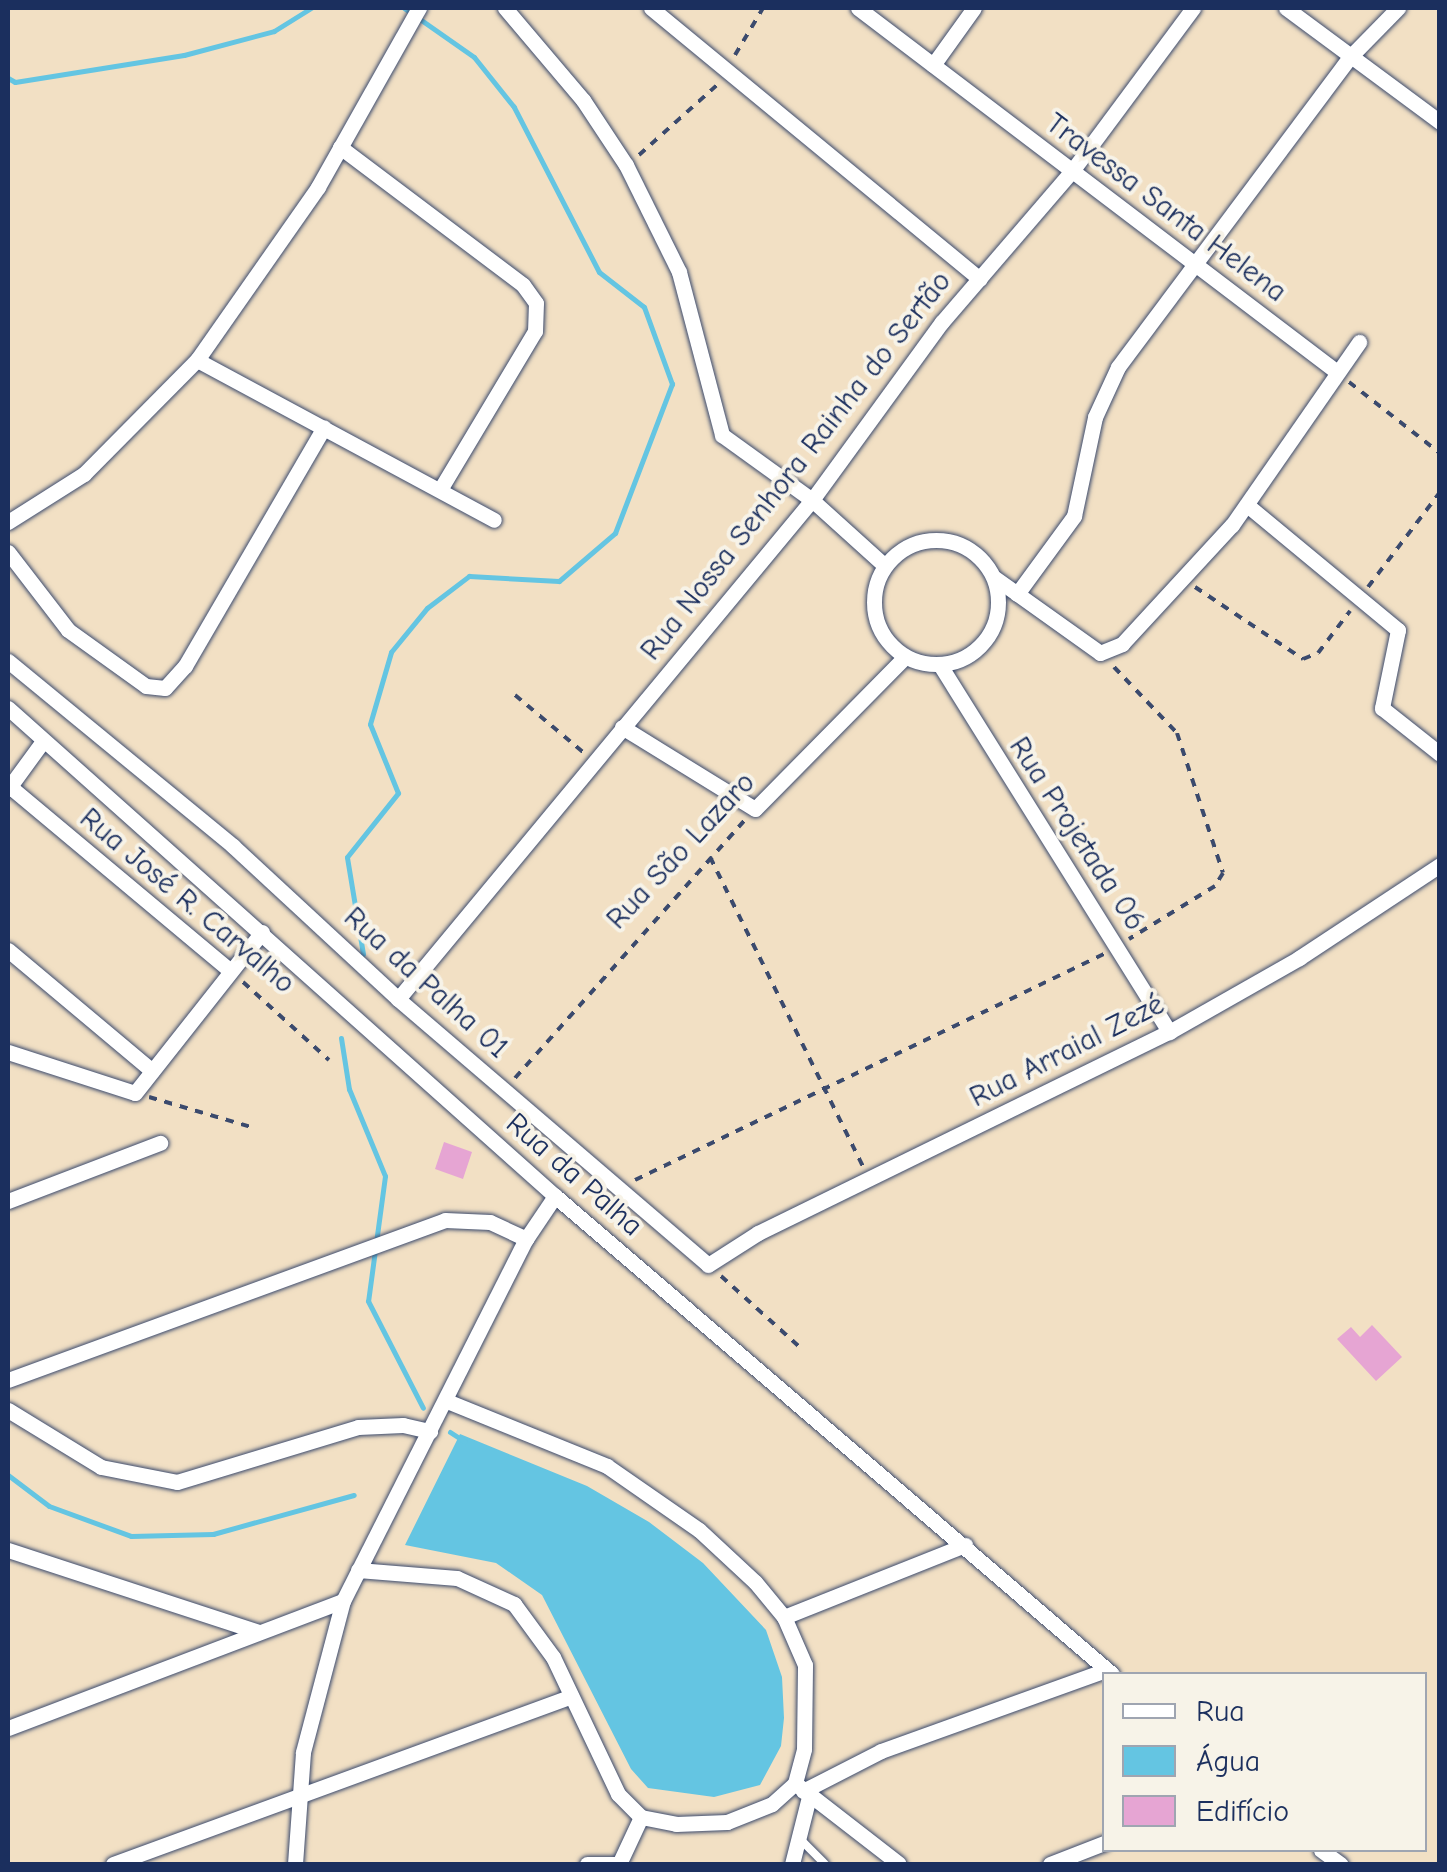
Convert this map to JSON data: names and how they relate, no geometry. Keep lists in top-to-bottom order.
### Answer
{
  "streets": {
    "street": [
      "Travessa Santa Helena",
      "Rua Nossa Senhora Rainha do Sertão",
      "Rua Projetada 06",
      "Rua São Lazaro",
      "Rua José R. Carvalho",
      "Rua da Palha 01",
      "Rua Arraial Zezé",
      "Rua da Palha"
    ]
  },
  "crossings": [
    ["Travessa Santa Helena", "Rua Nossa Senhora Rainha do Sertão"],
    ["Rua Nossa Senhora Rainha do Sertão", "Rua da Palha 01"],
    ["Rua Projetada 06", "Rua São Lazaro"],
    ["Rua Projetada 06", "Rua Arraial Zezé"],
    ["Rua São Lazaro", "Rua da Palha 01"],
    ["Rua da Palha 01", "Rua Arraial Zezé"]
  ],
  "legend": ["Rua", "Água", "Edifício"]
}
